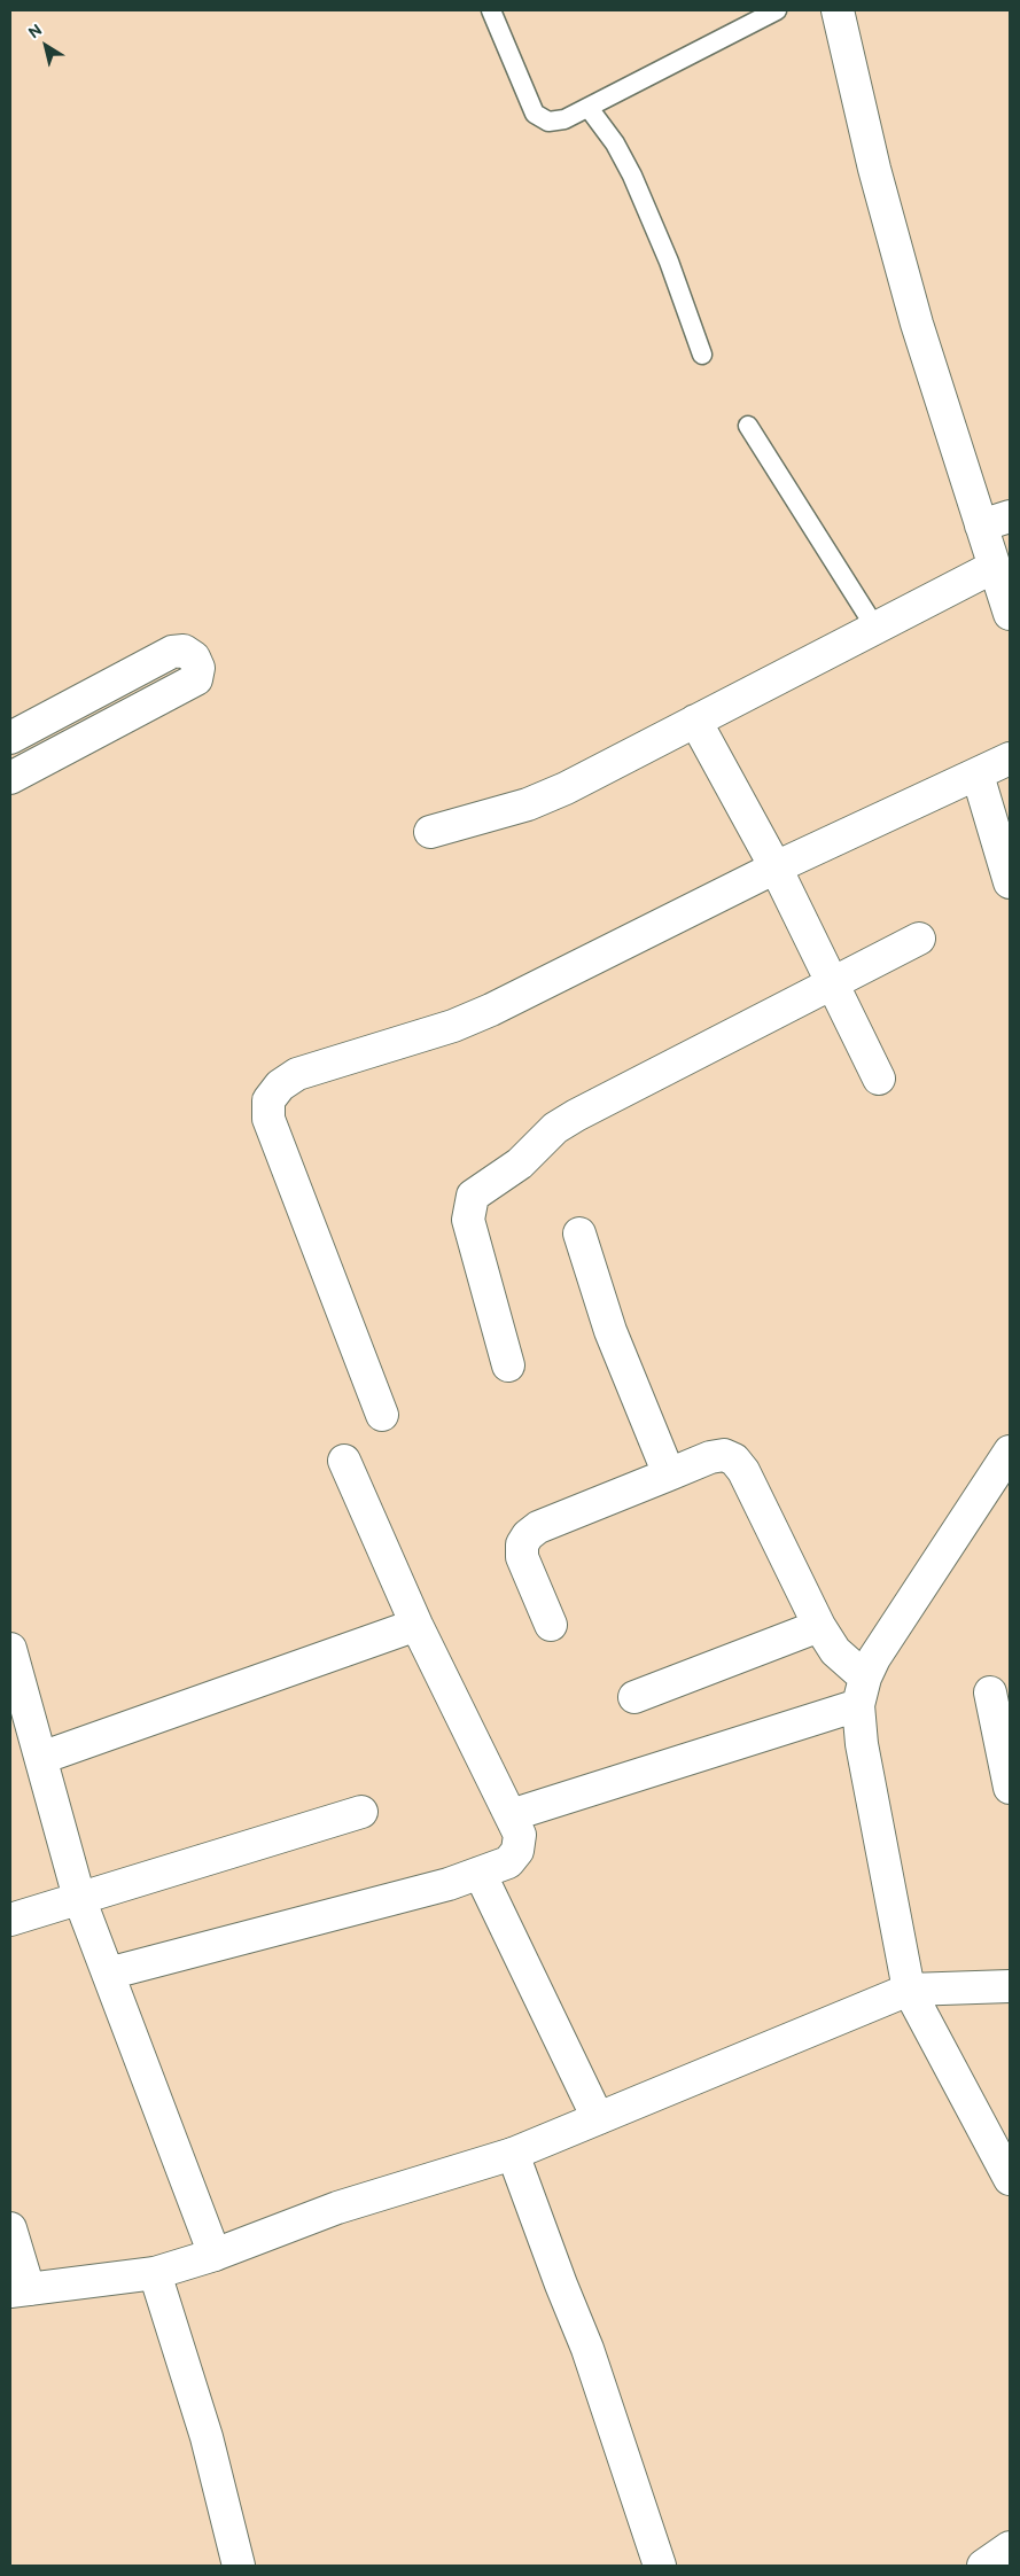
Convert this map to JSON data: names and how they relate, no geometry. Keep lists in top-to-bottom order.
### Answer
{
  "north": "top left"
}
